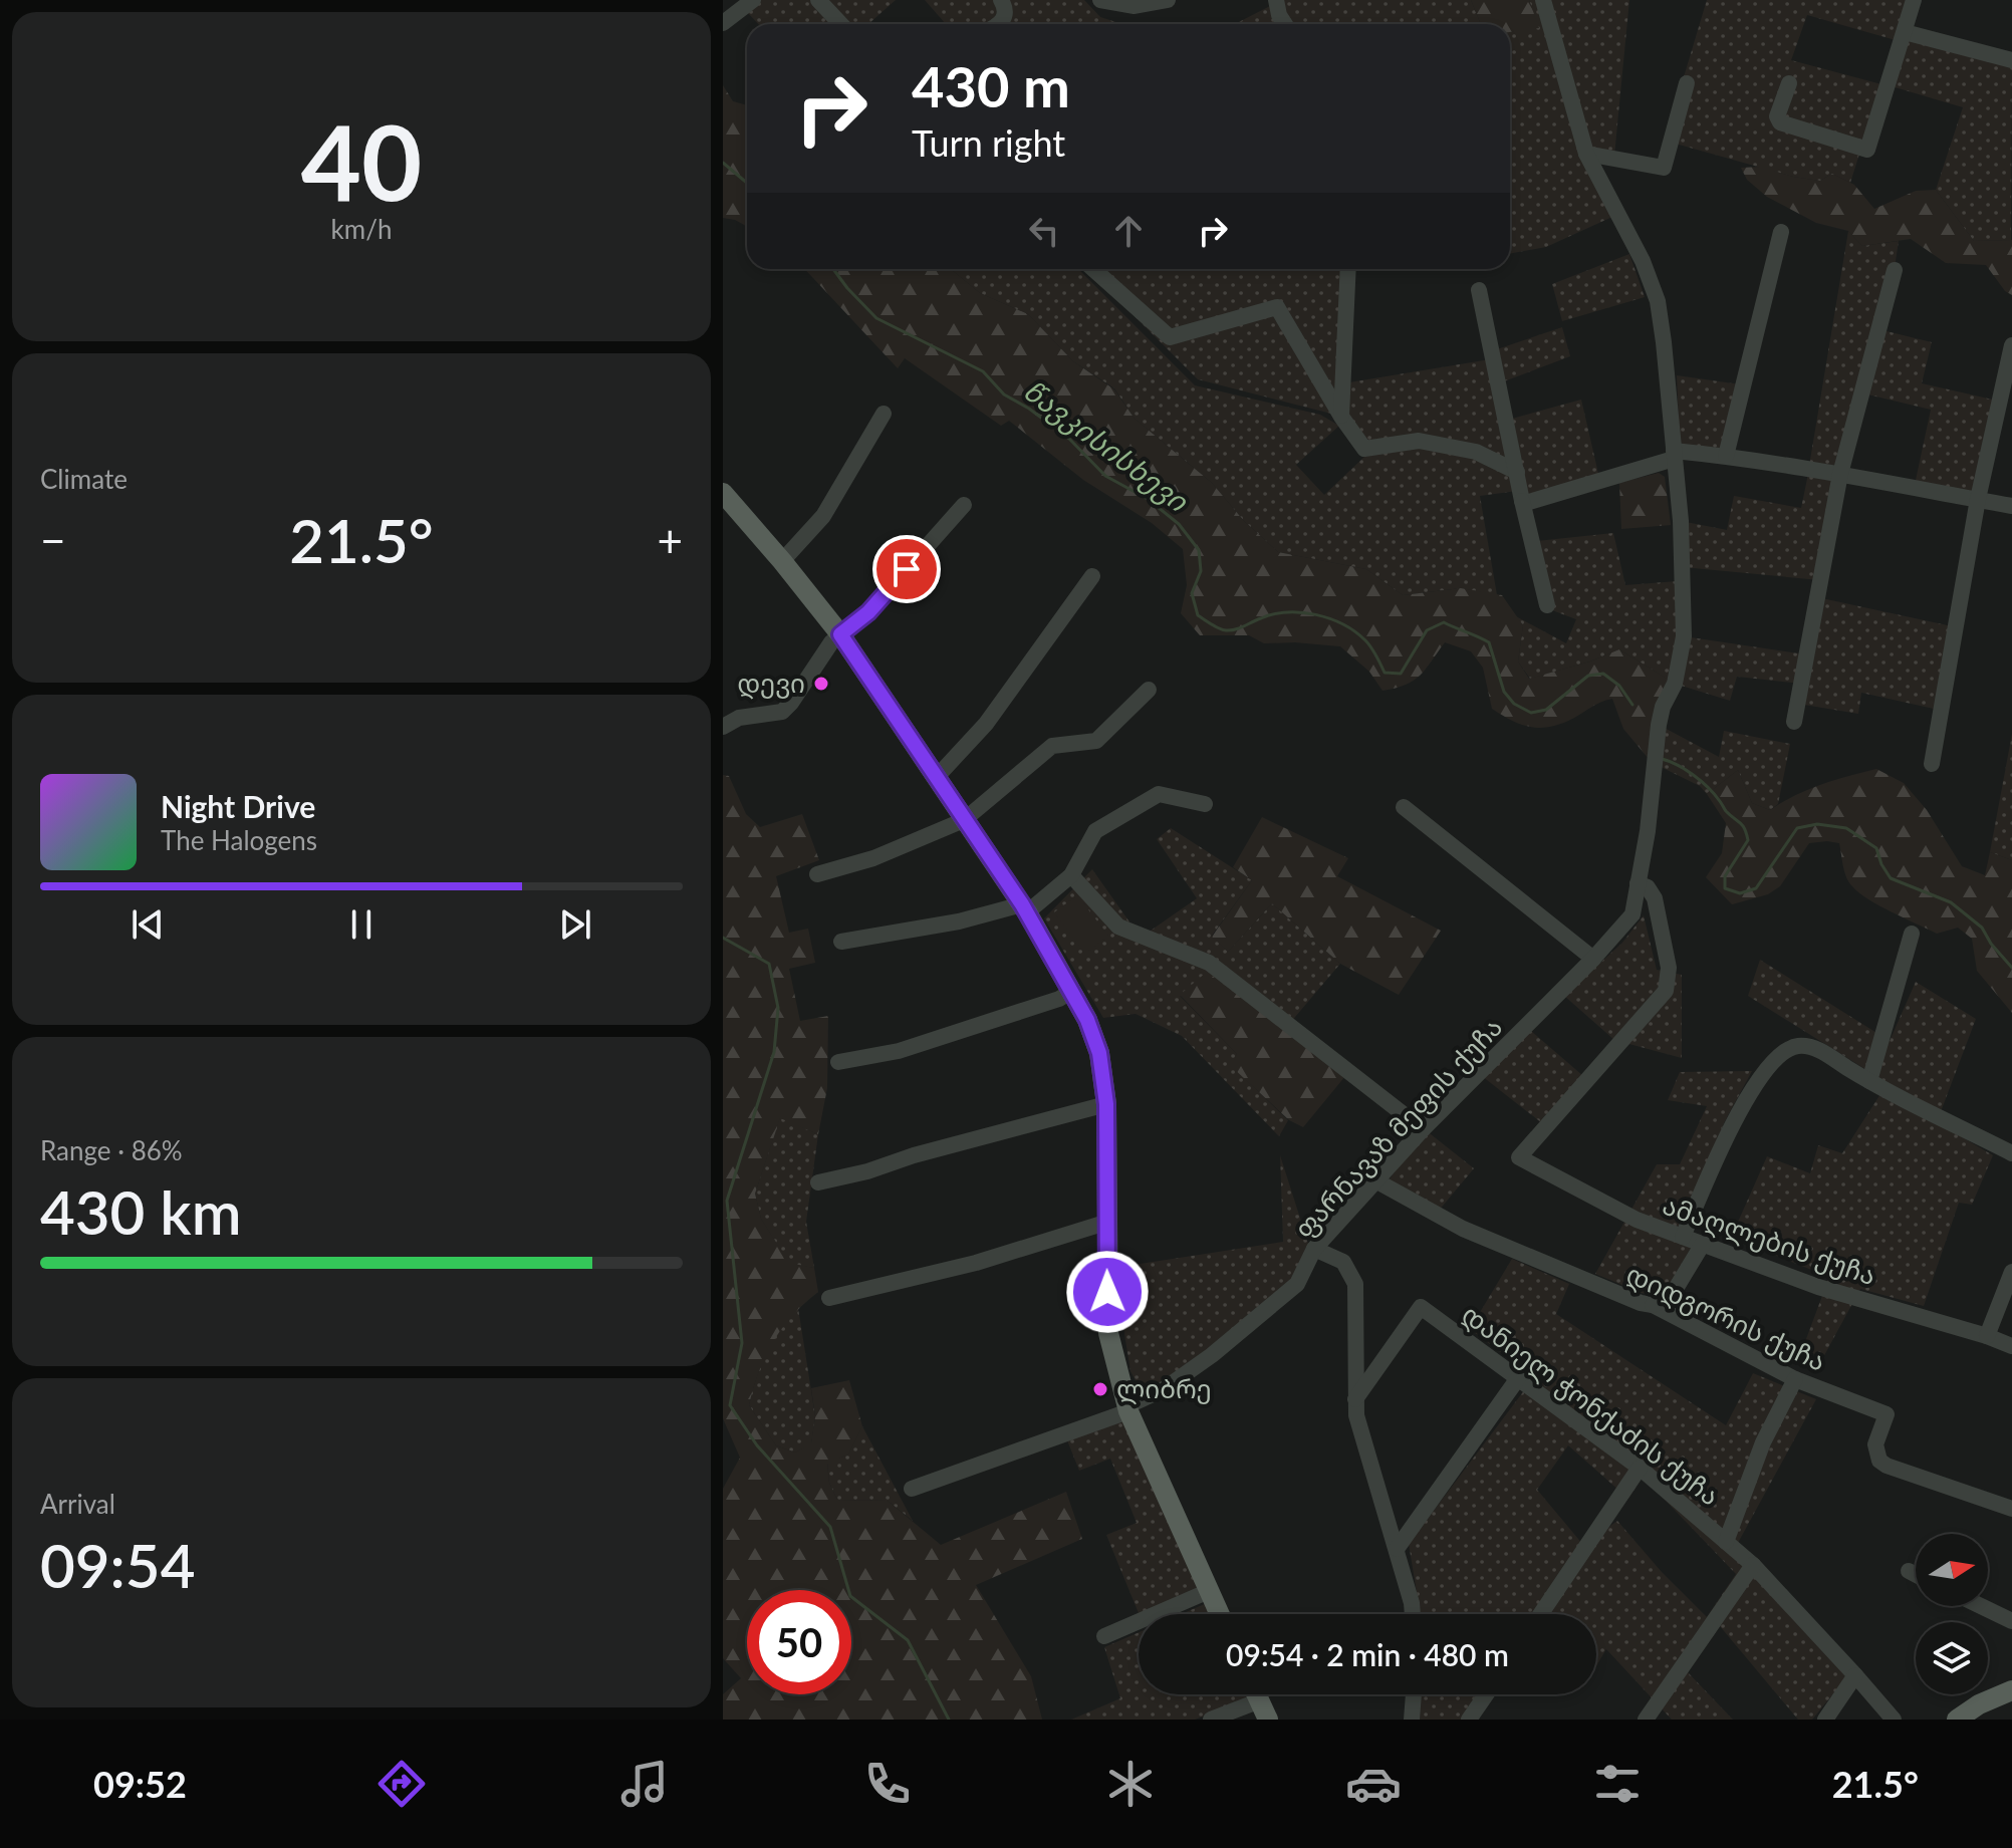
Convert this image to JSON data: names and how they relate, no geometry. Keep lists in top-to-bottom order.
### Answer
{
  "streets": {
    "street": [
      "ფარნავაზ მეფის ქუჩა",
      "ამაღლების ქუჩა",
      "დიდგორის ქუჩა",
      "დანიელ ჭონქაძის ქუჩა"
    ]
  },
  "crossings": [
    ["ფარნავაზ მეფის ქუჩა", "ამაღლების ქუჩა"],
    ["ფარნავაზ მეფის ქუჩა", "დიდგორის ქუჩა"]
  ],
  "water": ["წავკისისხევი"],
  "places": ["დევი", "ლიბრე"],
  "north": "right",
  "page": {
    "tile": [
      ["40", "km/h"],
      "Climate",
      ["Range · 86%", "430 km"],
      ["Arrival", "09:54"]
    ],
    "turn": ["430 m", "Turn right"],
    "heat": ["−", "21.5°", "+"],
    "song": ["Night Drive", "The Halogens"],
    "limit": "50",
    "trip": "09:54 · 2 min · 480 m",
    "tabs": ["09:52", "21.5°"]
  }
}
